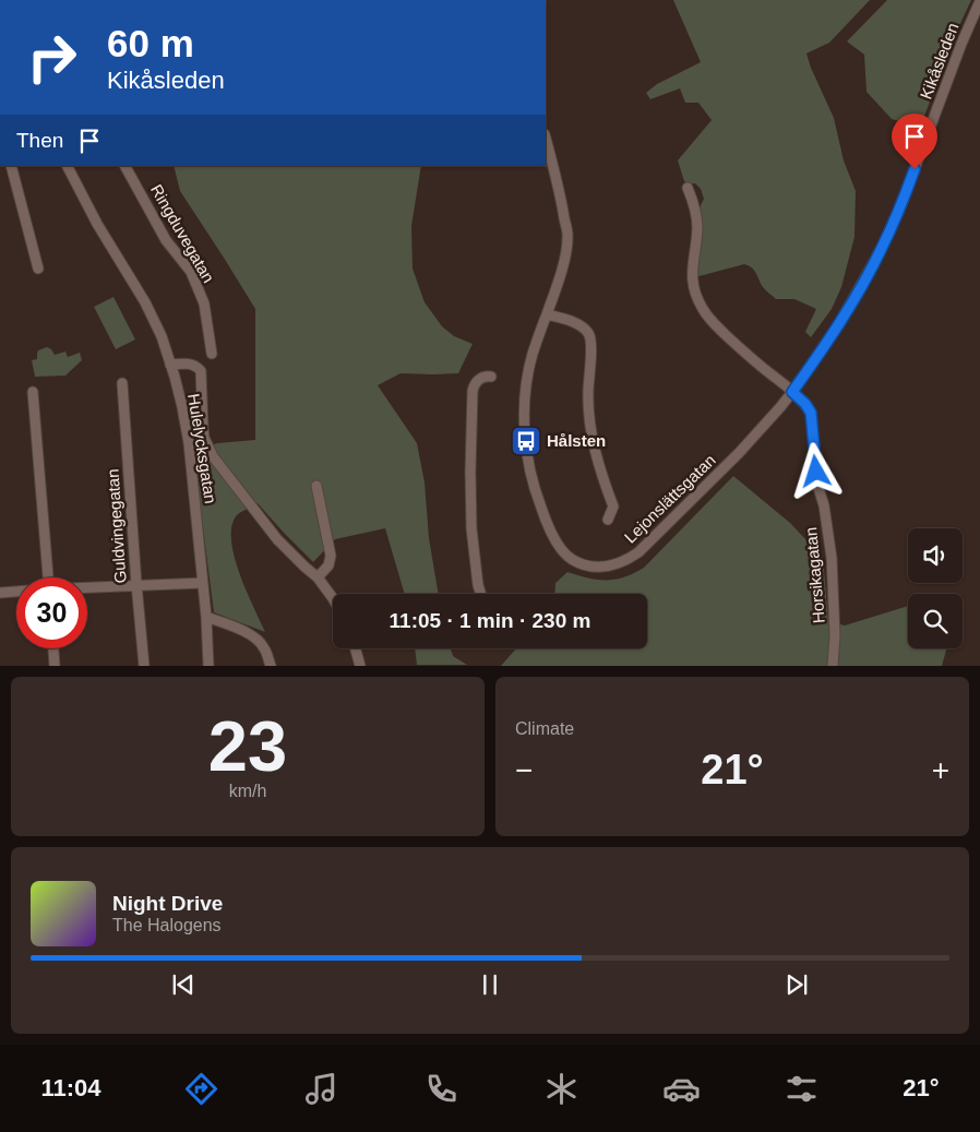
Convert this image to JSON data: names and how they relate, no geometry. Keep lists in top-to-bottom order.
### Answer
{
  "streets": {
    "street": [
      "Kikåsleden",
      "Ringduvegatan",
      "Hulelycksgatan",
      "Lejonslättsgatan",
      "Guldvingegatan",
      "Horsikagatan"
    ]
  },
  "crossings": [
    ["Kikåsleden", "Lejonslättsgatan"],
    ["Kikåsleden", "Horsikagatan"],
    ["Lejonslättsgatan", "Horsikagatan"]
  ],
  "places": {
    "bus stop": ["Hålsten"]
  },
  "page": {
    "turn": ["60 m", "Kikåsleden"],
    "then": "Then",
    "limit": "30",
    "trip": "11:05 · 1 min · 230 m",
    "tile": [
      ["23", "km/h"],
      "Climate"
    ],
    "heat": ["−", "21°", "+"],
    "song": ["Night Drive", "The Halogens"],
    "tabs": ["11:04", "21°"]
  }
}
